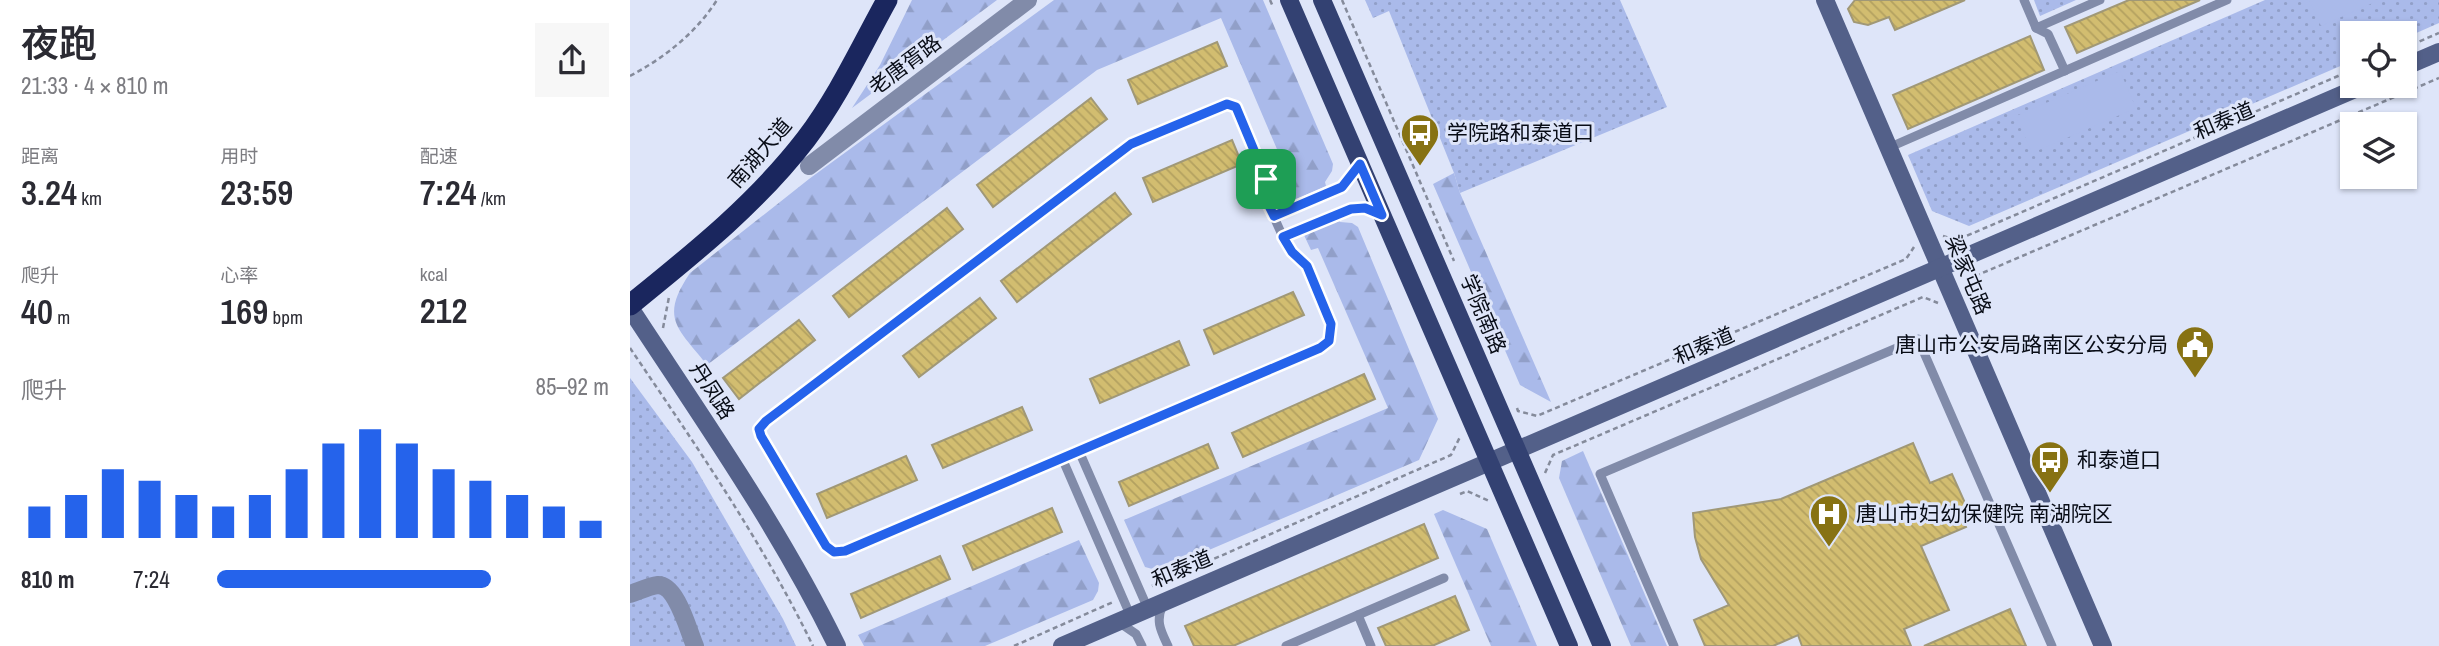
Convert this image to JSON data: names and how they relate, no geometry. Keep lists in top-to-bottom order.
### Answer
{
  "streets": {
    "highway": ["南湖大道"],
    "main road": ["学院南路"],
    "street": [
      "老唐胥路",
      "和泰道",
      "梁家屯路",
      "丹凤路"
    ]
  },
  "crossings": [
    ["和泰道", "梁家屯路"],
    ["和泰道", "学院南路"],
    ["南湖大道", "丹凤路"]
  ],
  "places": {
    "bus stop": ["学院路和泰道口", "和泰道口"],
    "public building": ["唐山市公安局路南区公安分局"],
    "hospital": ["唐山市妇幼保健院 南湖院区"]
  },
  "page": {
    "heading": ["夜跑", "21:33 · 4 × 810 m"],
    "stats": [
      ["距离", "3.24 km"],
      ["用时", "23:59"],
      ["配速", "7:24 /km"],
      ["爬升", "40 m"],
      ["心率", "169 bpm"],
      ["kcal", "212"]
    ],
    "chart": ["爬升", "85–92 m"],
    "list": [
      {
        "name": "810 m",
        "note": "7:24"
      }
    ]
  }
}
